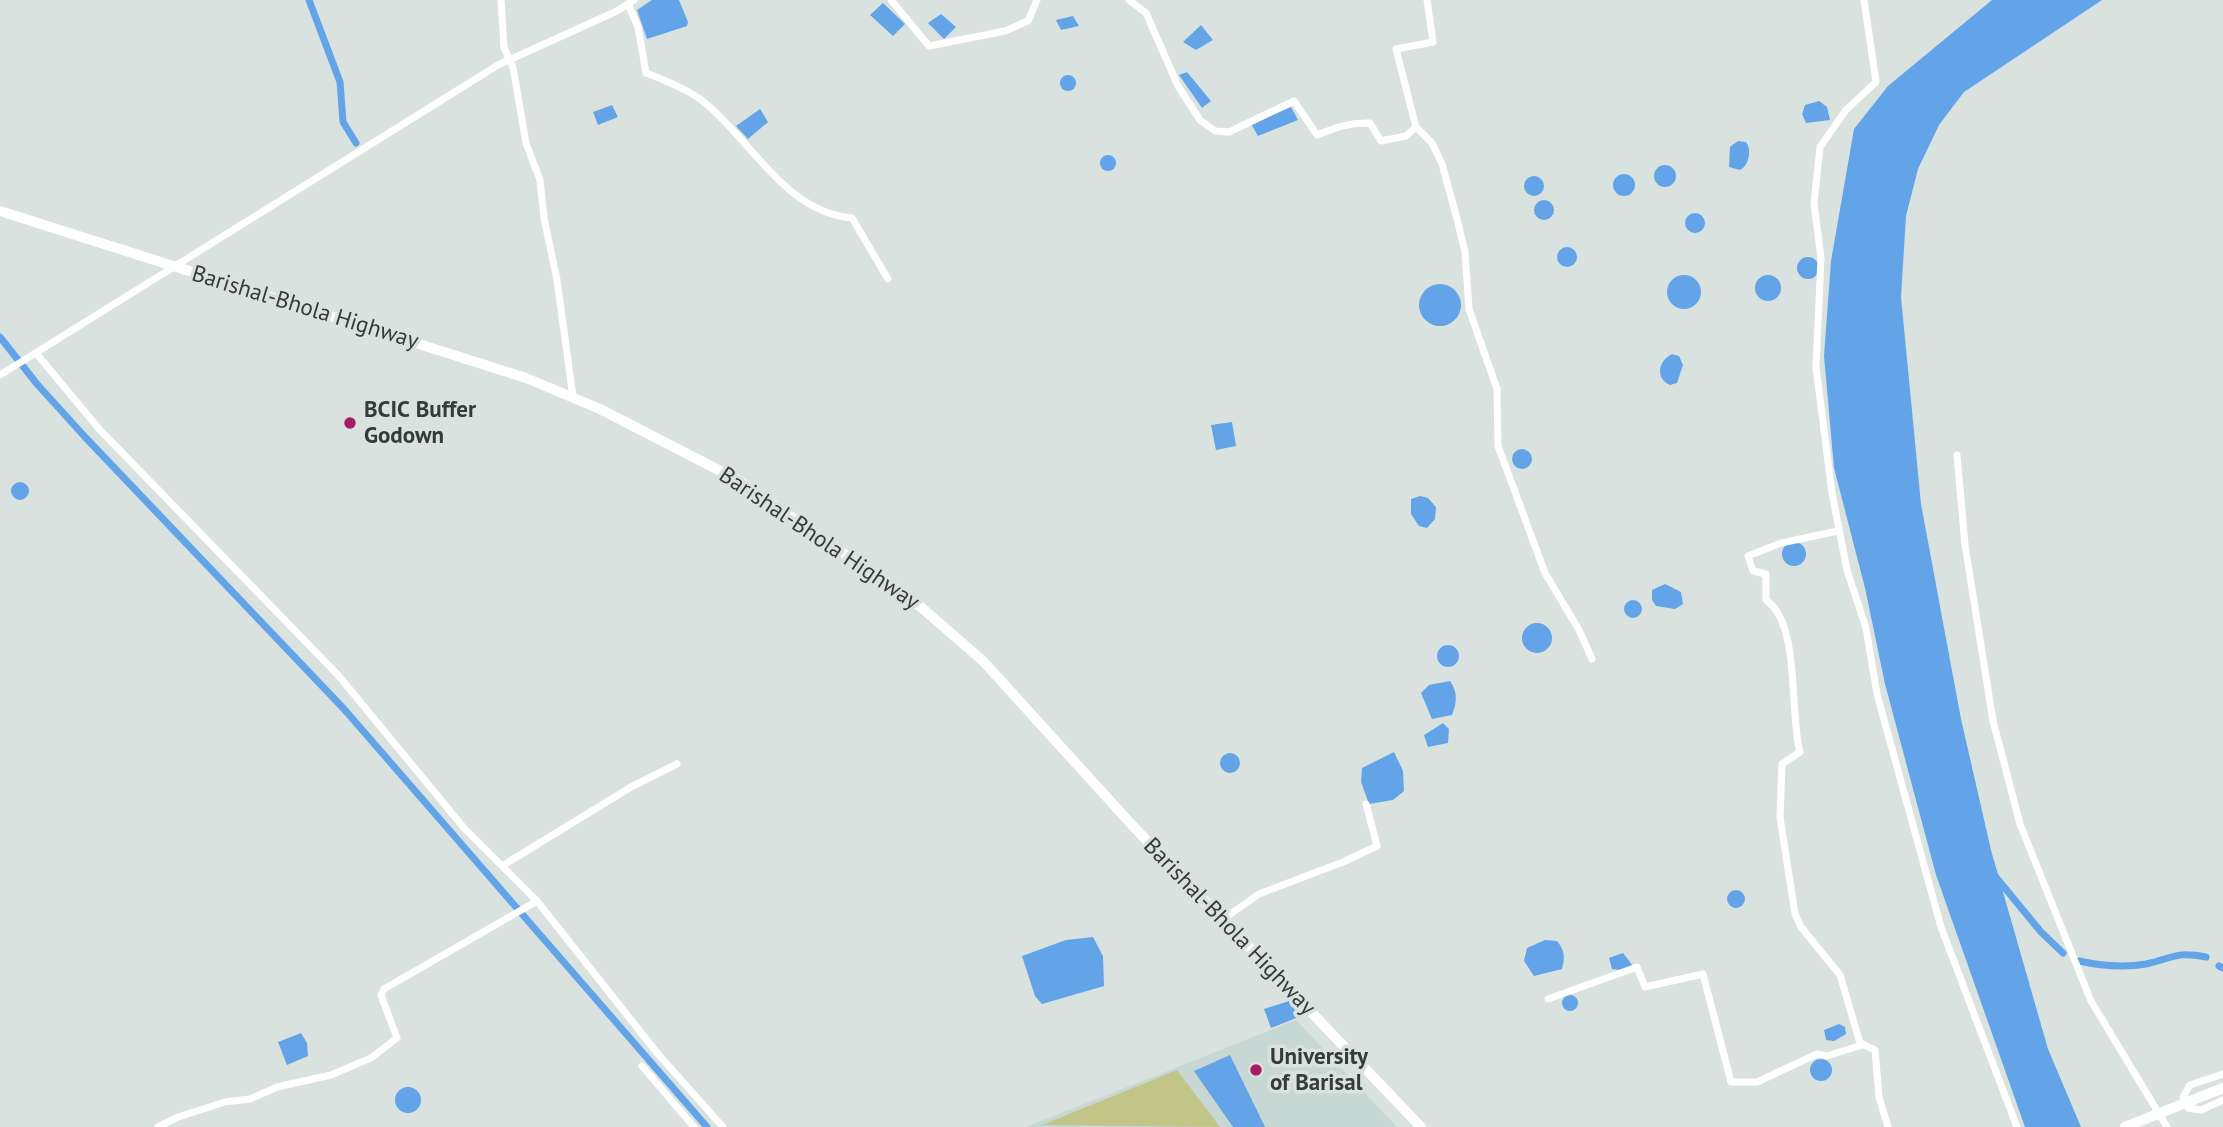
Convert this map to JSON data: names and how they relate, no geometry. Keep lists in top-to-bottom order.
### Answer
{
  "streets": {
    "highway": ["Barishal-Bhola Highway"]
  },
  "places": ["BCIC Buffer Godown", "University of Barisal"]
}
